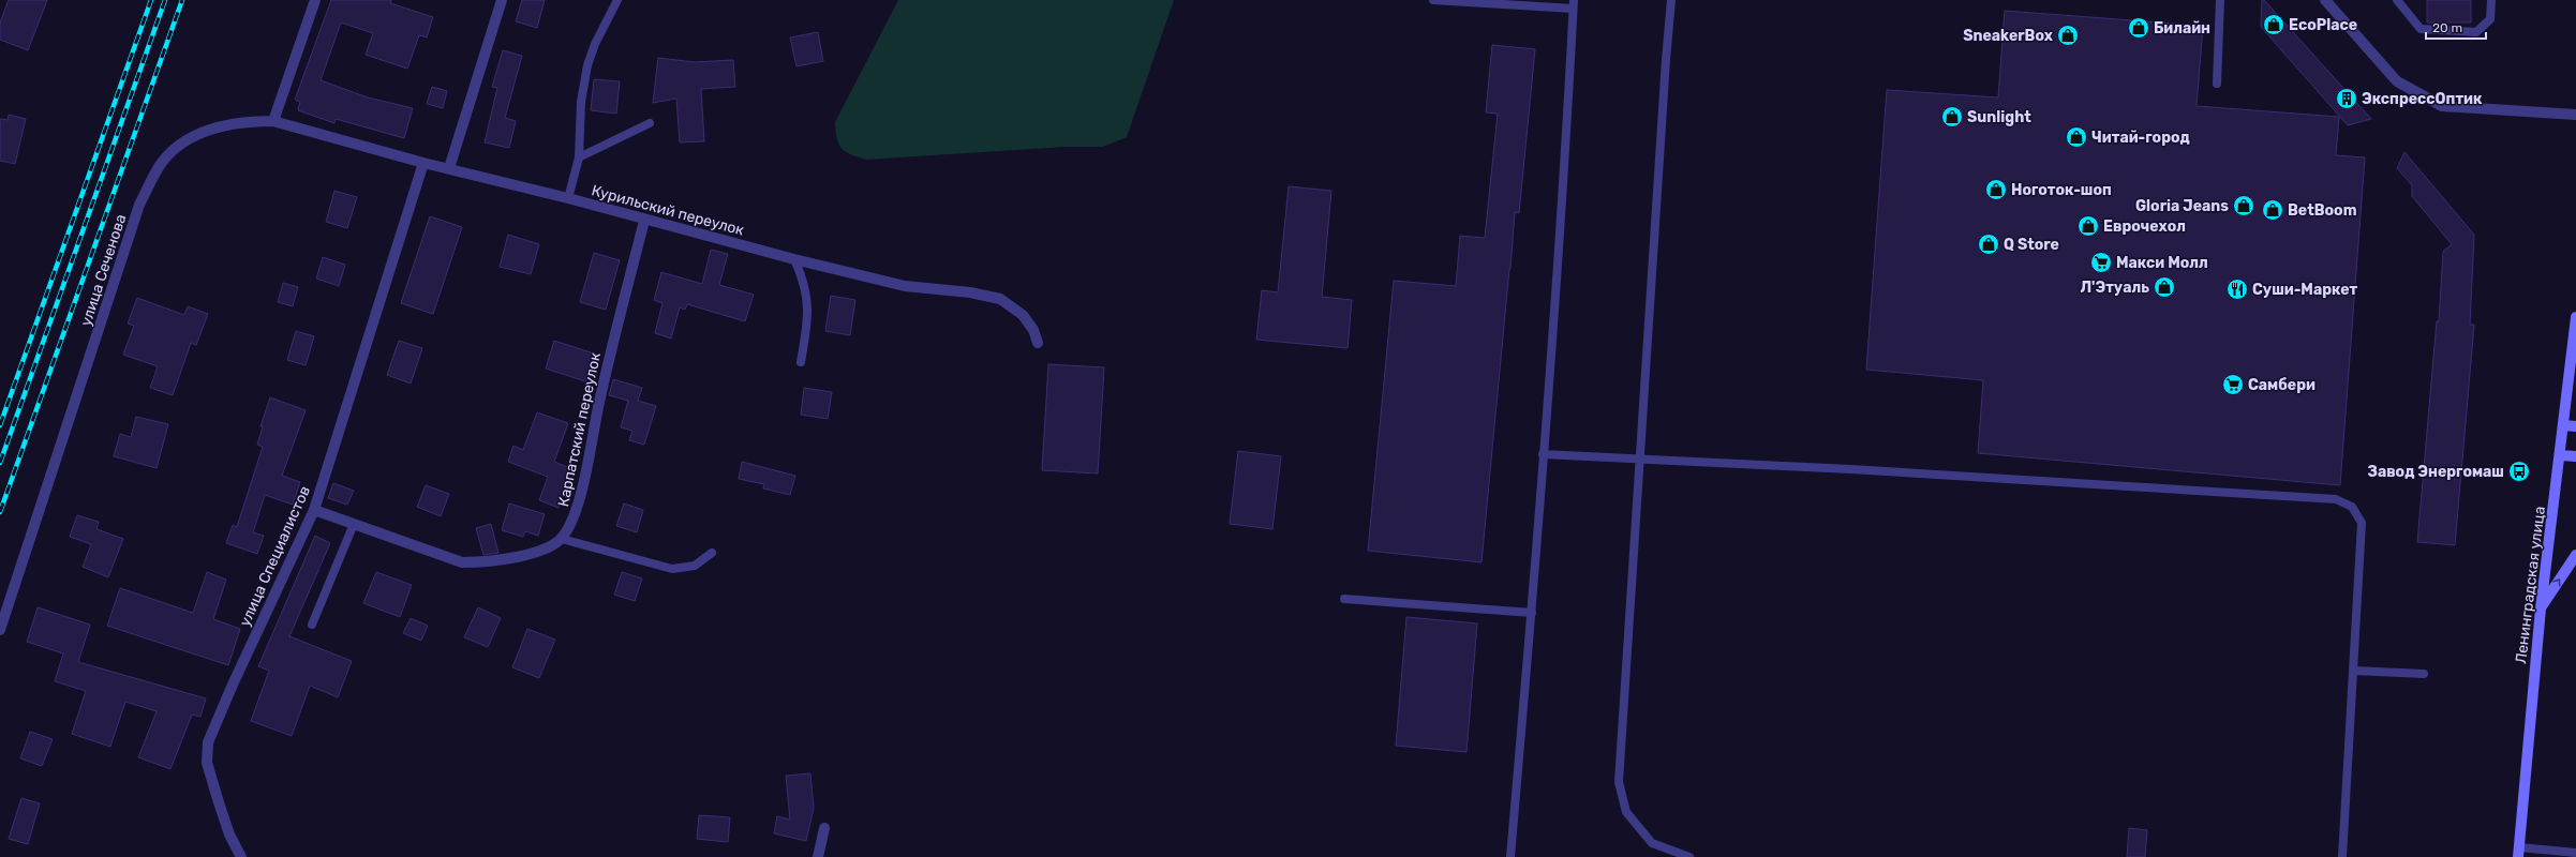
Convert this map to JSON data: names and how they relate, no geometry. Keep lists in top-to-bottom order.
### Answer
{
  "streets": {
    "main road": ["Ленинградская улица"],
    "street": [
      "Курильский переулок",
      "улица Сеченова",
      "Карпатский переулок",
      "улица Специалистов"
    ]
  },
  "crossings": [
    ["Курильский переулок", "улица Сеченова"],
    ["Курильский переулок", "Карпатский переулок"],
    ["Курильский переулок", "улица Специалистов"]
  ],
  "places": {
    "shop": [
      "EcoPlace",
      "Билайн",
      "SneakerBox",
      "Sunlight",
      "Читай-город",
      "Ноготок-шоп",
      "Gloria Jeans",
      "BetBoom",
      "Еврочехол",
      "Q Store",
      "Л'Этуаль"
    ],
    "building": ["ЭкспрессОптик"],
    "supermarket": ["Макси Молл", "Самбери"],
    "restaurant": ["Суши-Маркет"],
    "bus stop": ["Завод Энергомаш"]
  },
  "scale_bar": "20 m"
}
